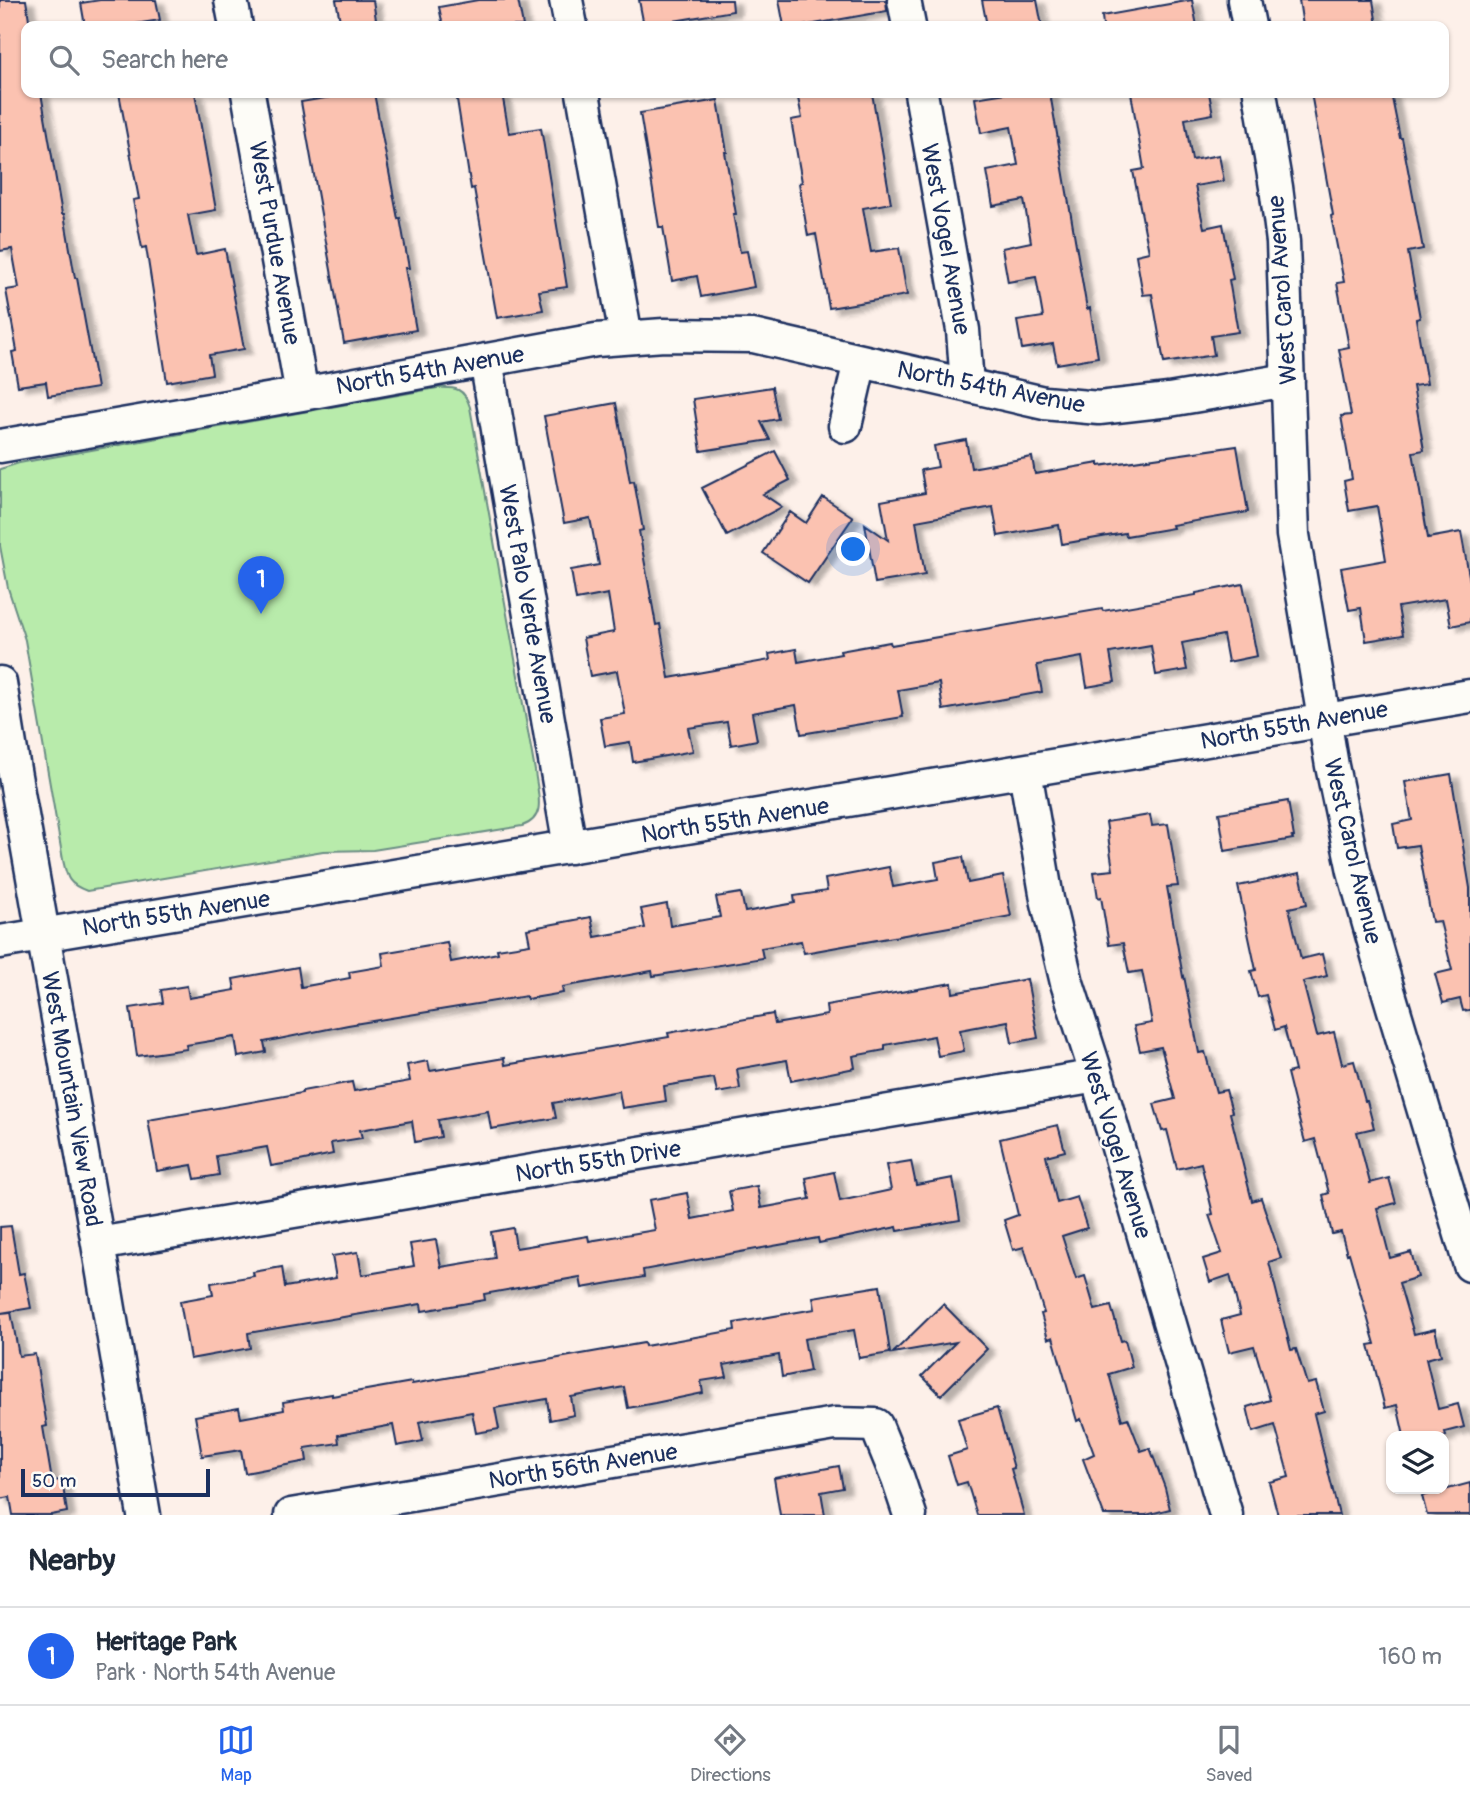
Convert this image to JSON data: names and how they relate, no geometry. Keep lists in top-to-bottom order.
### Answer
{
  "streets": {
    "street": [
      "West Vogel Avenue",
      "West Purdue Avenue",
      "West Carol Avenue",
      "North 54th Avenue",
      "West Palo Verde Avenue",
      "North 55th Avenue",
      "West Mountain View Road",
      "North 55th Drive",
      "North 56th Avenue"
    ]
  },
  "crossings": [
    ["West Vogel Avenue", "North 54th Avenue"],
    ["West Vogel Avenue", "North 55th Avenue"],
    ["West Vogel Avenue", "North 55th Drive"],
    ["West Purdue Avenue", "North 54th Avenue"],
    ["West Carol Avenue", "North 54th Avenue"],
    ["West Carol Avenue", "North 55th Avenue"],
    ["North 54th Avenue", "West Palo Verde Avenue"],
    ["West Palo Verde Avenue", "North 55th Avenue"],
    ["North 55th Avenue", "West Mountain View Road"],
    ["West Mountain View Road", "North 55th Drive"]
  ],
  "scale_bar": "50 m",
  "page": {
    "search": "Search here",
    "pins": "1",
    "scale": "50 m",
    "heading": "Nearby",
    "list": [
      {
        "mark": "1",
        "name": "Heritage Park",
        "note": "Park · North 54th Avenue",
        "value": "160 m"
      }
    ],
    "nav": ["Map", "Directions", "Saved"]
  }
}
